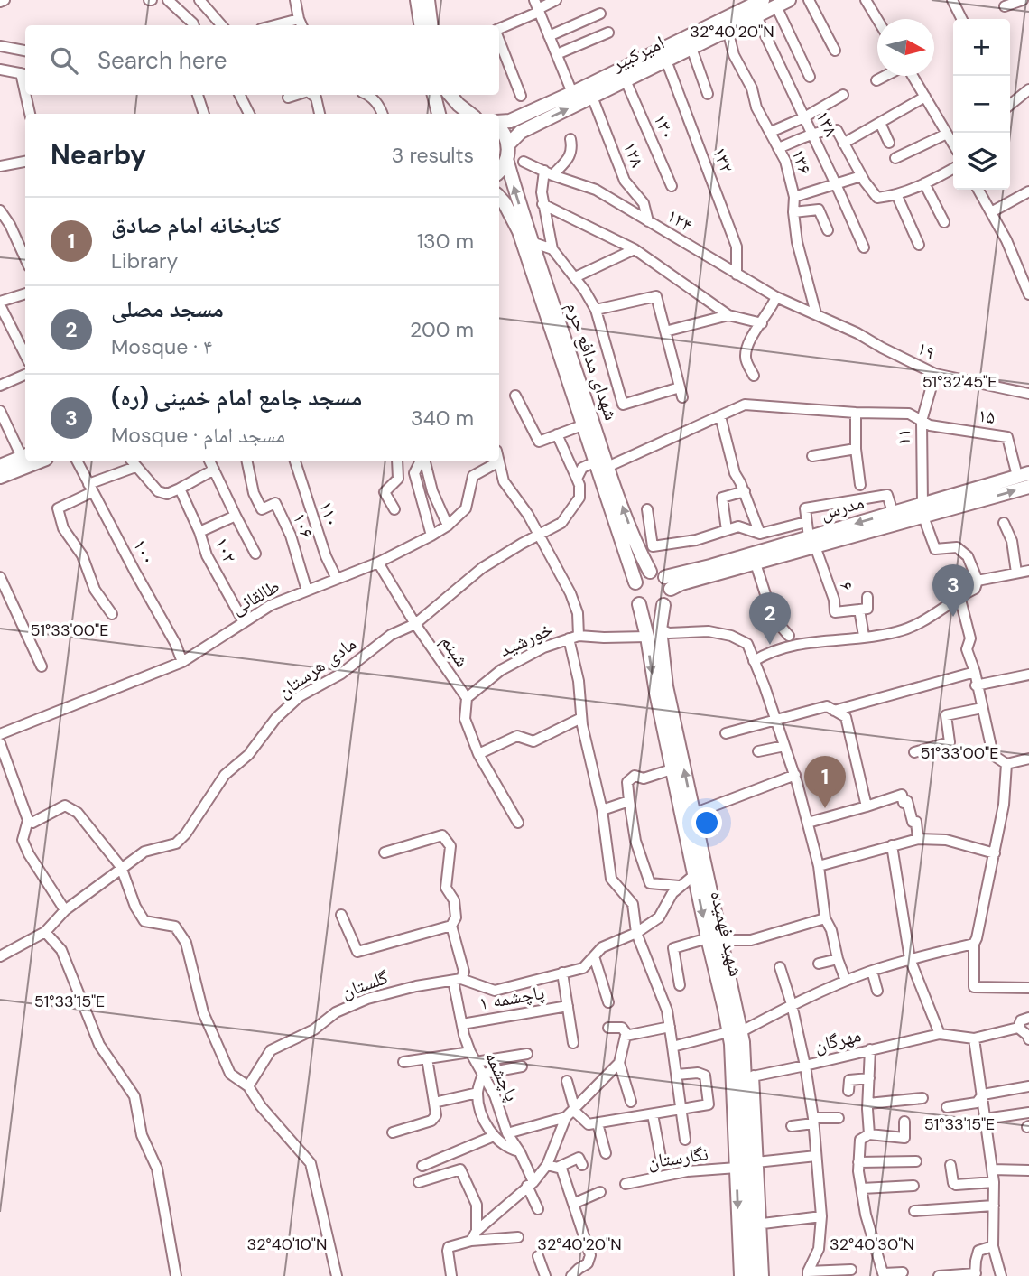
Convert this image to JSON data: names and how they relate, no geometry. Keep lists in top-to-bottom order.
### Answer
{
  "streets": {
    "main road": [
      "امیرکبیر",
      "شهدای مدافع حرم",
      "مدرس",
      "شهید فهمیده"
    ],
    "street": [
      "۱۳۸",
      "۱۳۰",
      "۱۲۸",
      "۱۳۲",
      "۱۳۶",
      "۱۲۴",
      "۱۹",
      "۱۵",
      "۱۱",
      "۱۱۰",
      "۱۰۶",
      "۱۰۲",
      "۱۰۰",
      "۶",
      "طالقانی",
      "خورشید",
      "شبنم",
      "مادی هرستان",
      "گلستان",
      "پاچشمه ۱",
      "مهرگان",
      "پاچشمه",
      "نگارستان"
    ]
  },
  "crossings": [
    ["امیرکبیر", "۱۳۸"],
    ["امیرکبیر", "۱۳۰"],
    ["امیرکبیر", "۱۲۸"],
    ["امیرکبیر", "۱۳۲"],
    ["امیرکبیر", "۱۳۶"],
    ["۱۲۸", "۱۲۴"],
    ["۱۳۲", "۱۲۴"],
    ["۱۳۶", "۱۲۴"],
    ["۱۳۶", "۱۹"],
    ["۱۲۴", "۱۹"],
    ["۱۹", "۱۱"],
    ["شهدای مدافع حرم", "مدرس"],
    ["شهدای مدافع حرم", "شهید فهمیده"],
    ["۱۵", "۱۱"],
    ["۱۵", "مدرس"],
    ["۱۱", "مدرس"],
    ["مدرس", "۶"],
    ["مدرس", "شهید فهمیده"],
    ["۱۱۰", "طالقانی"],
    ["۱۰۶", "طالقانی"],
    ["۱۰۲", "طالقانی"],
    ["۱۰۰", "طالقانی"],
    ["طالقانی", "شبنم"],
    ["خورشید", "شبنم"],
    ["خورشید", "شهید فهمیده"],
    ["شبنم", "مادی هرستان"],
    ["شهید فهمیده", "گلستان"],
    ["شهید فهمیده", "مهرگان"],
    ["شهید فهمیده", "نگارستان"],
    ["گلستان", "پاچشمه"],
    ["پاچشمه ۱", "پاچشمه"]
  ],
  "north": "right",
  "page": {
    "map_buttons": ["+", "−"],
    "search": "Search here",
    "heading": ["Nearby", "3 results"],
    "list": [
      {
        "mark": "1",
        "name": "کتابخانه امام صادق",
        "note": "Library",
        "value": "130 m"
      },
      {
        "mark": "2",
        "name": "مسجد مصلی",
        "note": "Mosque · ۴",
        "value": "200 m"
      },
      {
        "mark": "3",
        "name": "مسجد جامع امام خمینی (ره)",
        "note": "Mosque · مسجد امام",
        "value": "340 m"
      }
    ],
    "pins": ["3", "2", "1"]
  },
  "coordinates": [
    "32°40'20\"N",
    "51°32'45\"E",
    "51°33'00\"E",
    "51°33'15\"E",
    "32°40'10\"N",
    "32°40'30\"N"
  ]
}
